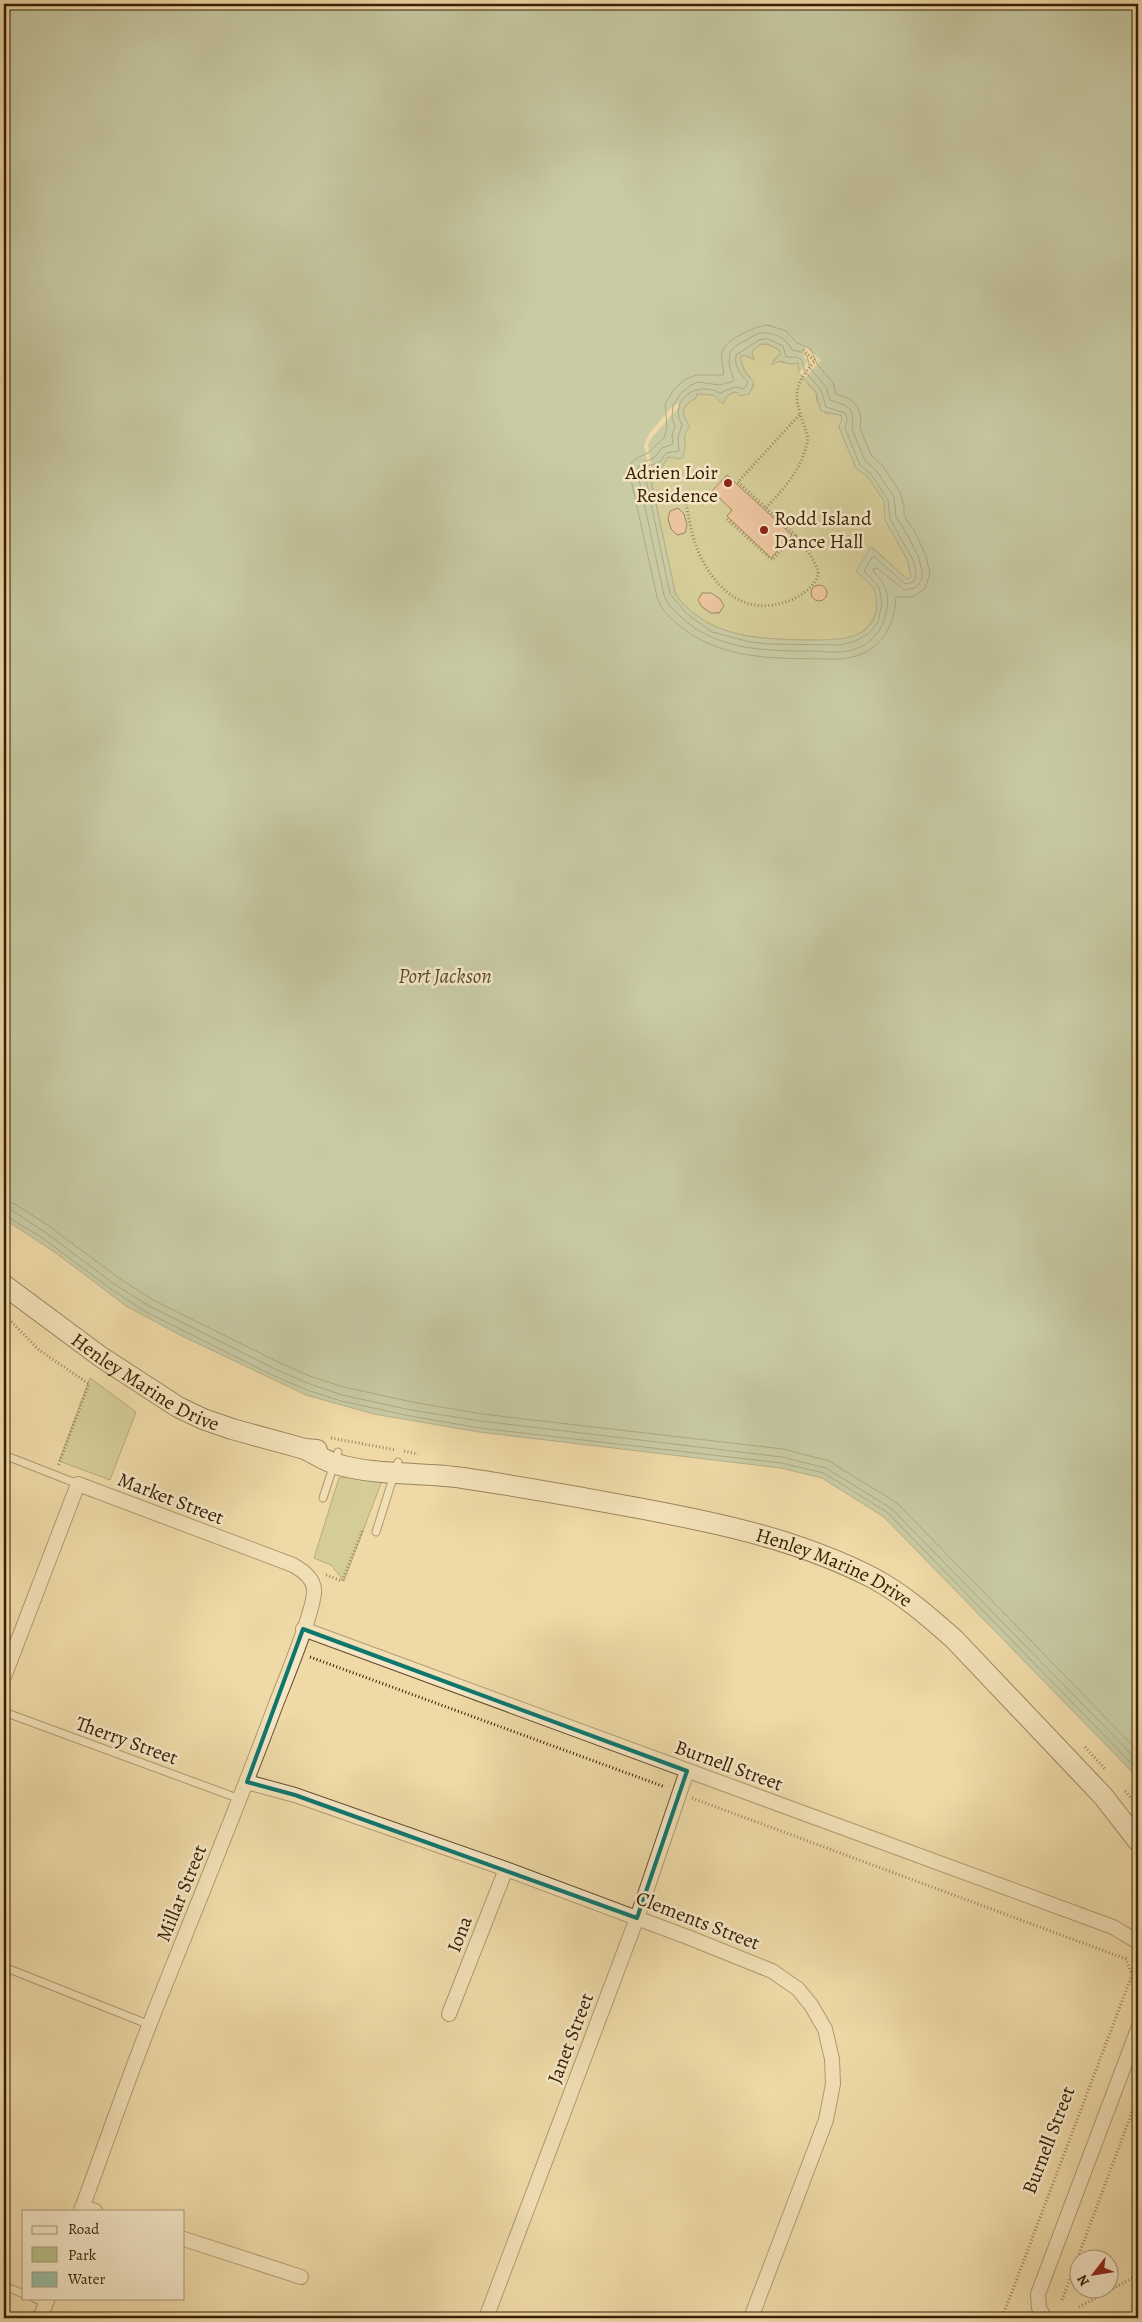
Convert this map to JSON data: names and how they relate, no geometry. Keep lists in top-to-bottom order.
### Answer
{
  "streets": {
    "main road": ["Henley Marine Drive"],
    "street": [
      "Market Street",
      "Burnell Street",
      "Millar Street",
      "Clements Street",
      "Iona",
      "Janet Street"
    ],
    "lane": ["Therry Street"]
  },
  "crossings": [
    ["Market Street", "Millar Street"],
    ["Therry Street", "Millar Street"],
    ["Burnell Street", "Millar Street"],
    ["Burnell Street", "Janet Street"],
    ["Millar Street", "Clements Street"],
    ["Clements Street", "Iona"],
    ["Clements Street", "Janet Street"]
  ],
  "water": ["Port Jackson"],
  "places": ["Adrien Loir Residence", "Rodd Island Dance Hall"],
  "legend": ["Road", "Park", "Water"],
  "north": "bottom left"
}
